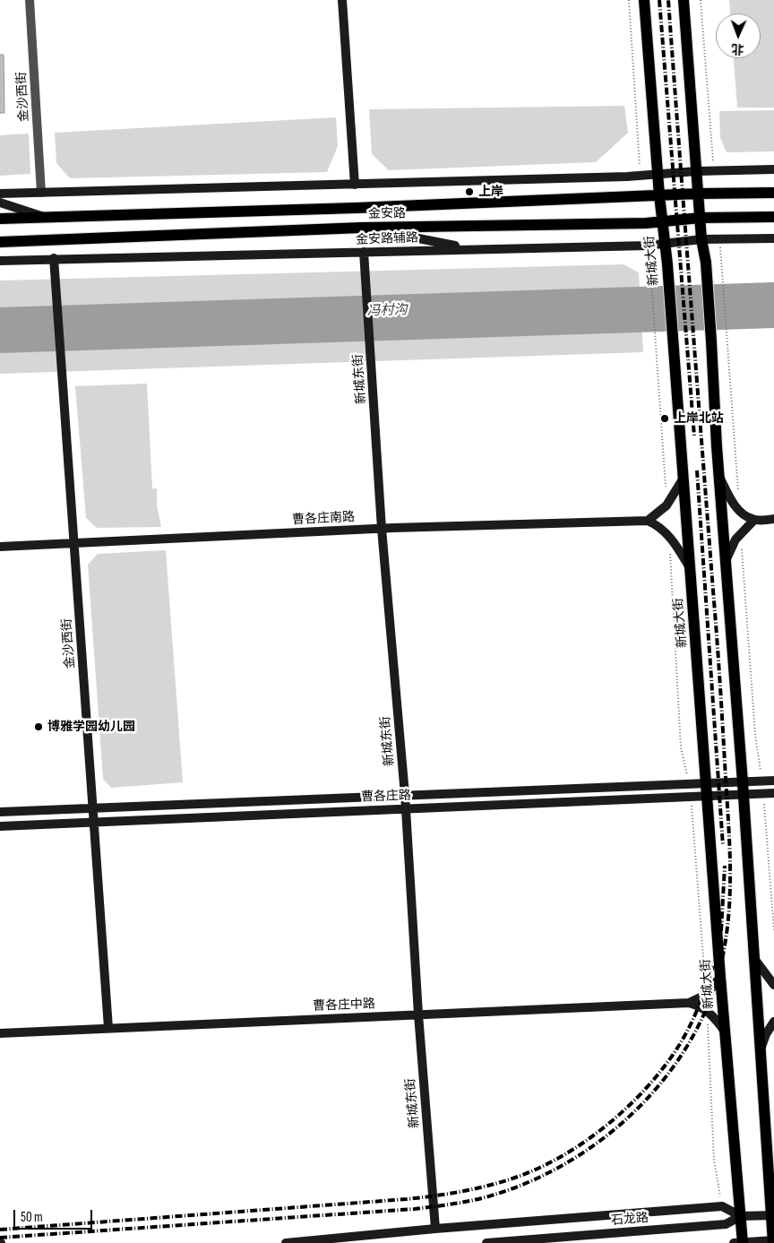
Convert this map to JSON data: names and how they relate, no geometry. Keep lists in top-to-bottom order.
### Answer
{
  "streets": {
    "main road": ["金安路", "新城大街"],
    "street": [
      "金沙西街",
      "金安路辅路",
      "新城东街",
      "曹各庄南路",
      "曹各庄路",
      "曹各庄中路",
      "石龙路"
    ]
  },
  "crossings": [
    ["金沙西街", "金安路辅路"],
    ["金沙西街", "曹各庄南路"],
    ["金沙西街", "曹各庄路"],
    ["金沙西街", "曹各庄中路"],
    ["金安路", "新城大街"],
    ["金安路辅路", "新城大街"],
    ["金安路辅路", "新城东街"],
    ["新城大街", "曹各庄路"],
    ["新城大街", "曹各庄中路"],
    ["新城大街", "石龙路"],
    ["新城东街", "曹各庄南路"],
    ["新城东街", "曹各庄路"],
    ["新城东街", "曹各庄中路"]
  ],
  "water": ["冯村沟"],
  "places": ["上岸", "上岸北站", "博雅学园幼儿园"],
  "scale_bar": "50 m",
  "north": "bottom"
}
